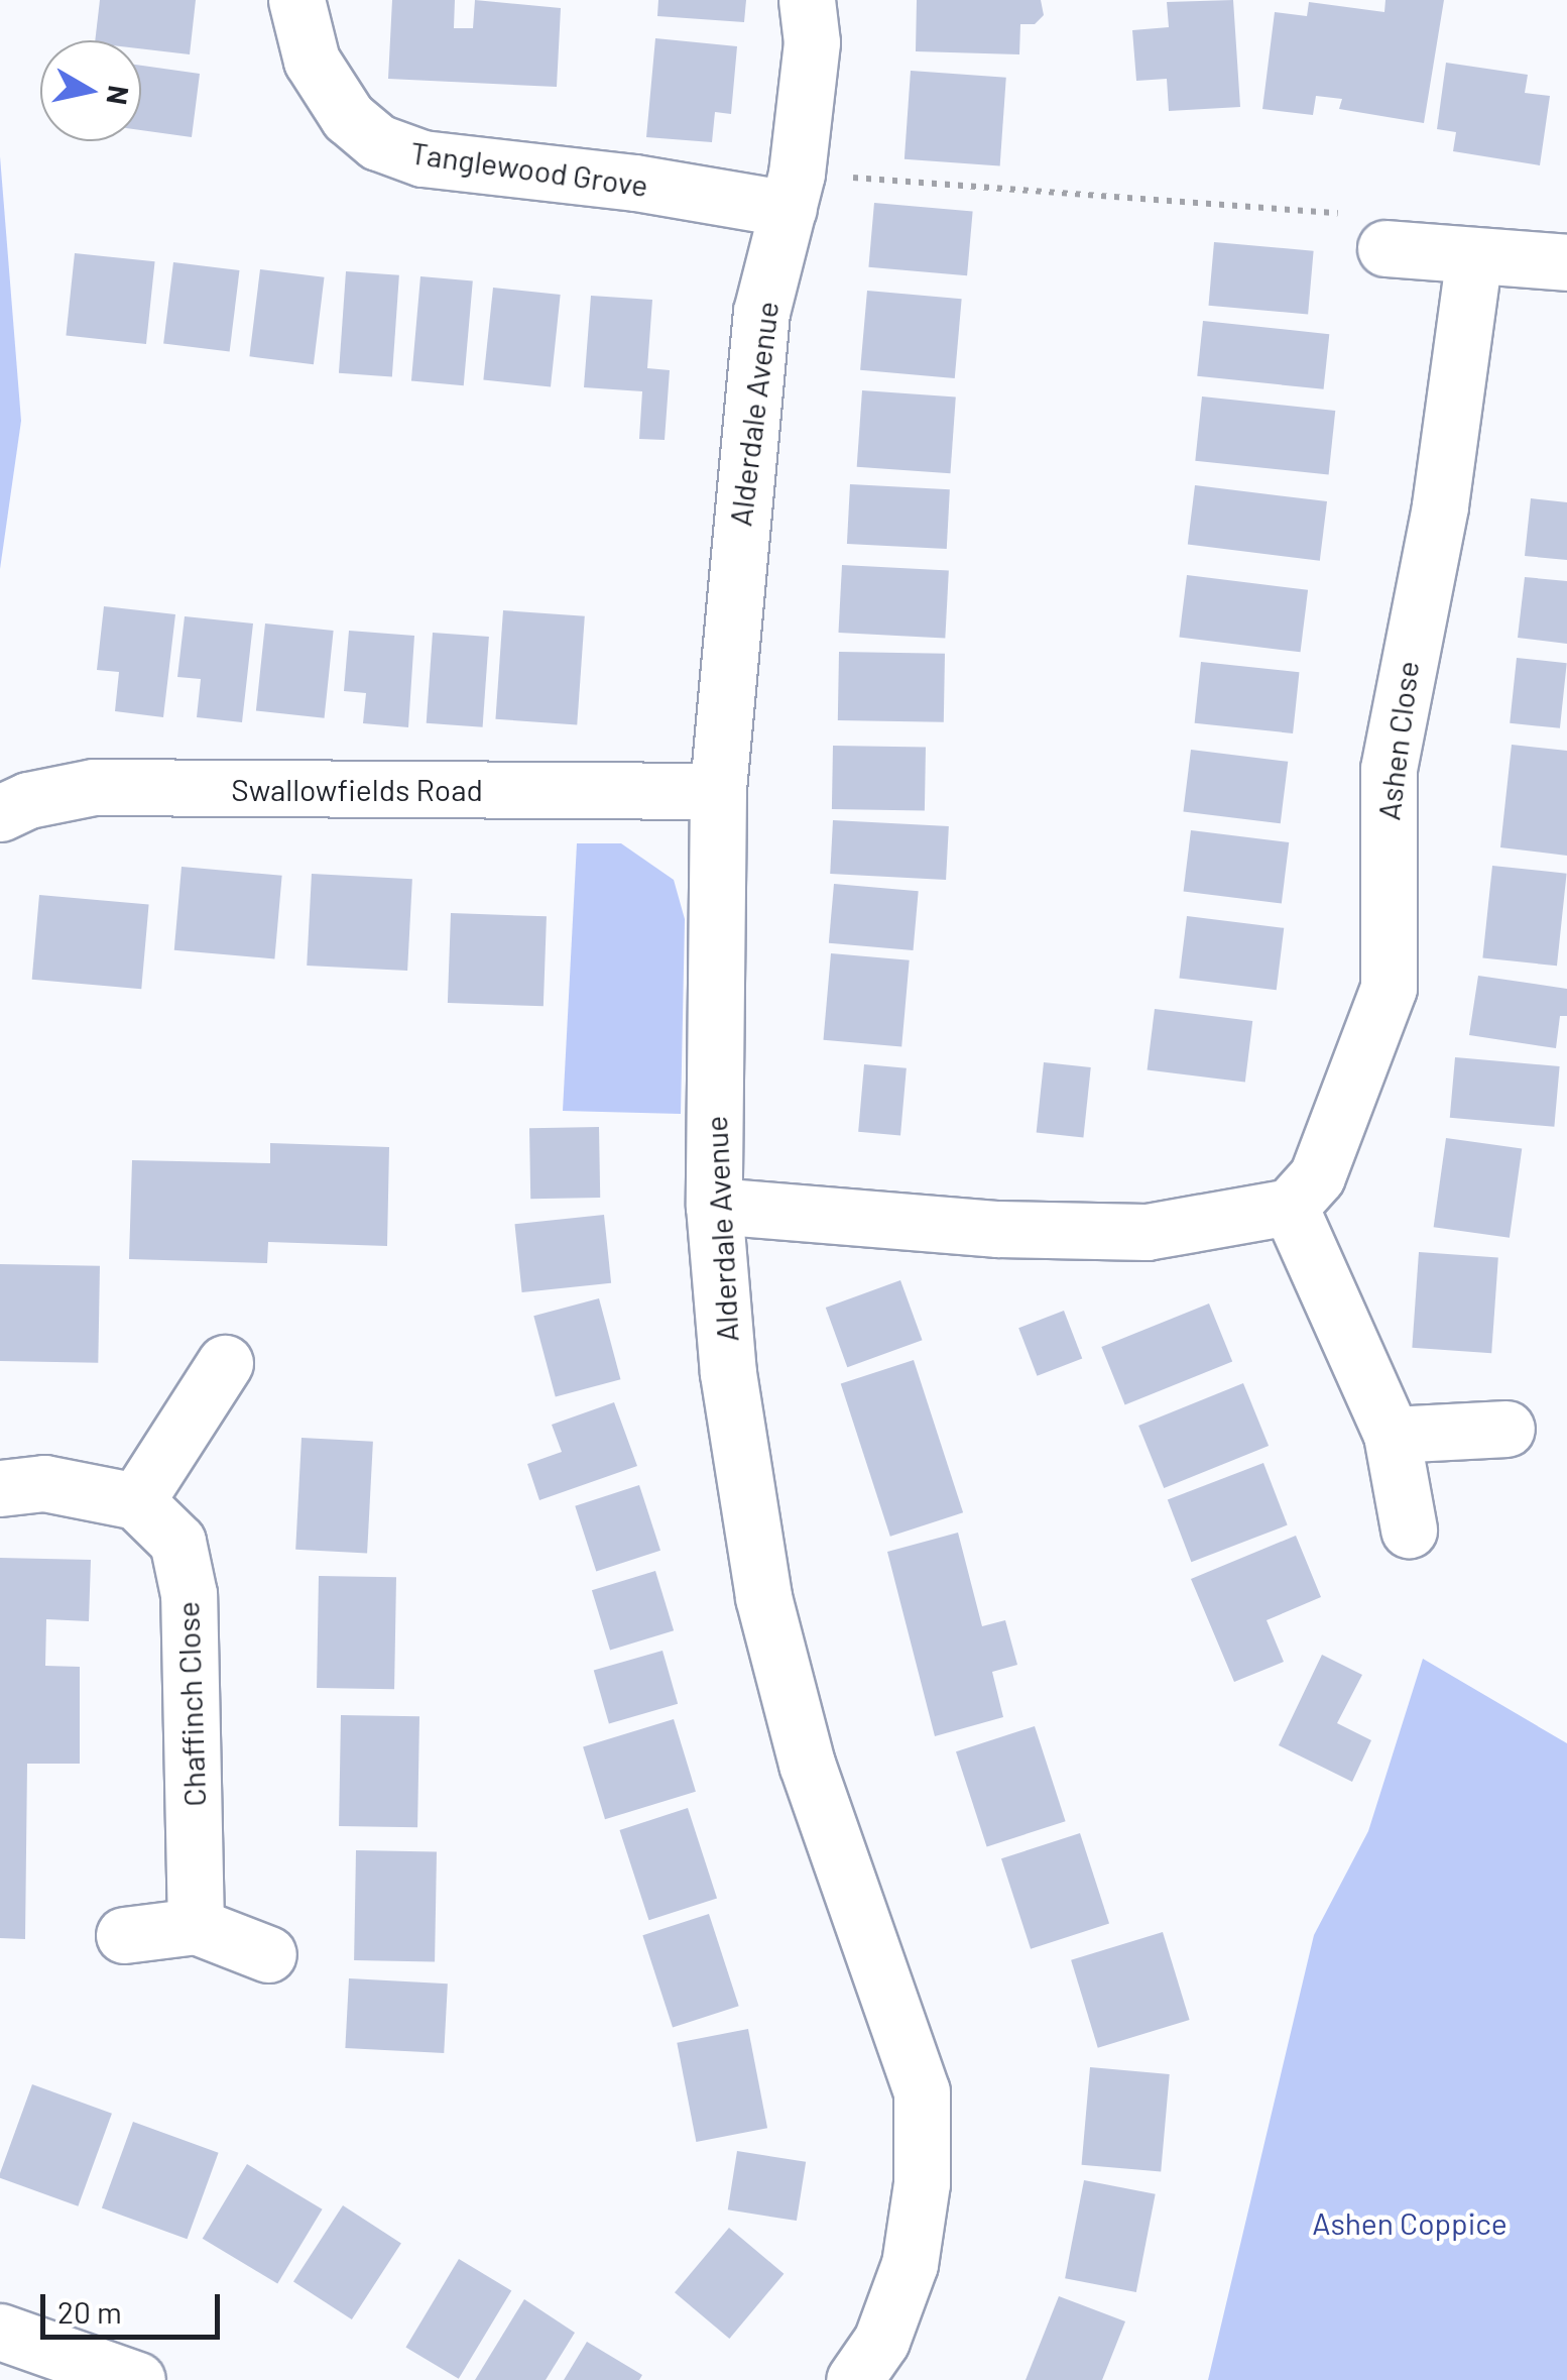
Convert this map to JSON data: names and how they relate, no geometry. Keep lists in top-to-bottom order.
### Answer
{
  "streets": {
    "street": [
      "Tanglewood Grove",
      "Alderdale Avenue",
      "Ashen Close",
      "Swallowfields Road",
      "Chaffinch Close"
    ]
  },
  "crossings": [
    ["Tanglewood Grove", "Alderdale Avenue"],
    ["Alderdale Avenue", "Swallowfields Road"]
  ],
  "parks": ["Ashen Coppice"],
  "scale_bar": "20 m",
  "north": "right"
}
